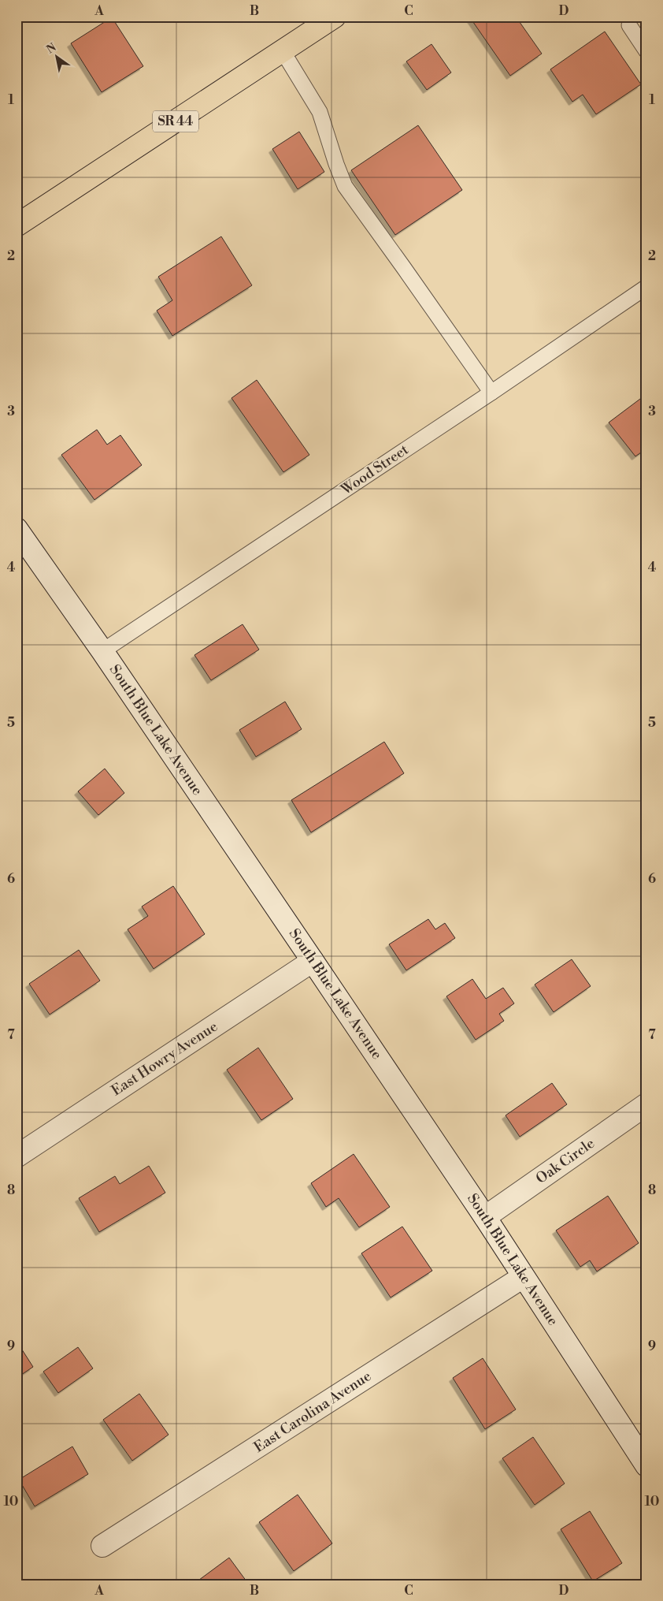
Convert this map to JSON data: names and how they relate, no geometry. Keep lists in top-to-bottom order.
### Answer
{
  "streets": {
    "main road": [
      "SR 44",
      "South Blue Lake Avenue",
      "East Howry Avenue",
      "Oak Circle",
      "East Carolina Avenue"
    ],
    "lane": ["Wood Street"]
  },
  "crossings": [
    ["Wood Street", "South Blue Lake Avenue"],
    ["South Blue Lake Avenue", "East Howry Avenue"],
    ["South Blue Lake Avenue", "Oak Circle"],
    ["South Blue Lake Avenue", "East Carolina Avenue"]
  ],
  "north": "top left",
  "grid": {
    "columns": [
      "A",
      "B",
      "C",
      "D"
    ],
    "rows": [
      "1",
      "2",
      "3",
      "4",
      "5",
      "6",
      "7",
      "8",
      "9",
      "10"
    ]
  }
}
